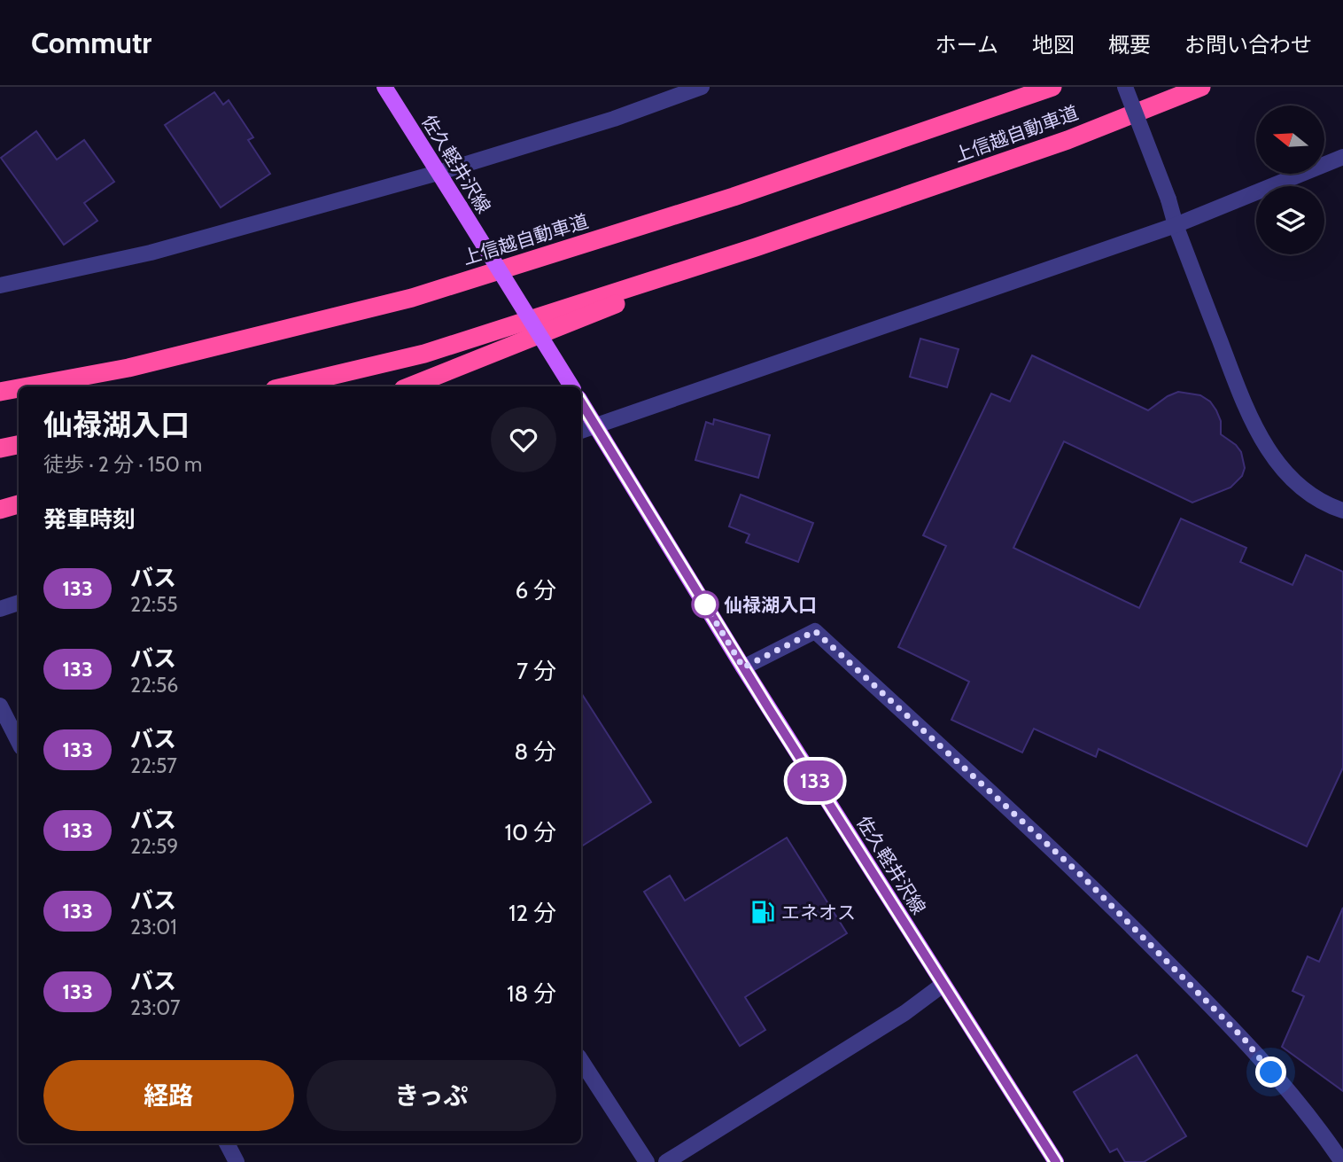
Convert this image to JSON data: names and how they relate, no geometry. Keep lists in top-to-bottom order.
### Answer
{
  "streets": {
    "highway": ["上信越自動車道"],
    "main road": ["佐久軽井沢線"]
  },
  "places": {
    "other": ["仙禄湖入口"],
    "fuel station": ["エネオス"]
  },
  "lines": ["bus line 133"],
  "north": "left",
  "page": {
    "header": "Commutr",
    "nav": [
      "ホーム",
      "地図",
      "概要",
      "お問い合わせ"
    ],
    "on_map": "133",
    "heading": [
      ["仙禄湖入口", "徒歩 · 2 分 · 150 m"],
      "発車時刻"
    ],
    "list": [
      {
        "mark": "133",
        "name": "バス",
        "note": "22:55",
        "value": "6 分"
      },
      {
        "mark": "133",
        "name": "バス",
        "note": "22:56",
        "value": "7 分"
      },
      {
        "mark": "133",
        "name": "バス",
        "note": "22:57",
        "value": "8 分"
      },
      {
        "mark": "133",
        "name": "バス",
        "note": "22:59",
        "value": "10 分"
      },
      {
        "mark": "133",
        "name": "バス",
        "note": "23:01",
        "value": "12 分"
      },
      {
        "mark": "133",
        "name": "バス",
        "note": "23:07",
        "value": "18 分"
      }
    ],
    "buttons": ["経路", "きっぷ"]
  }
}
